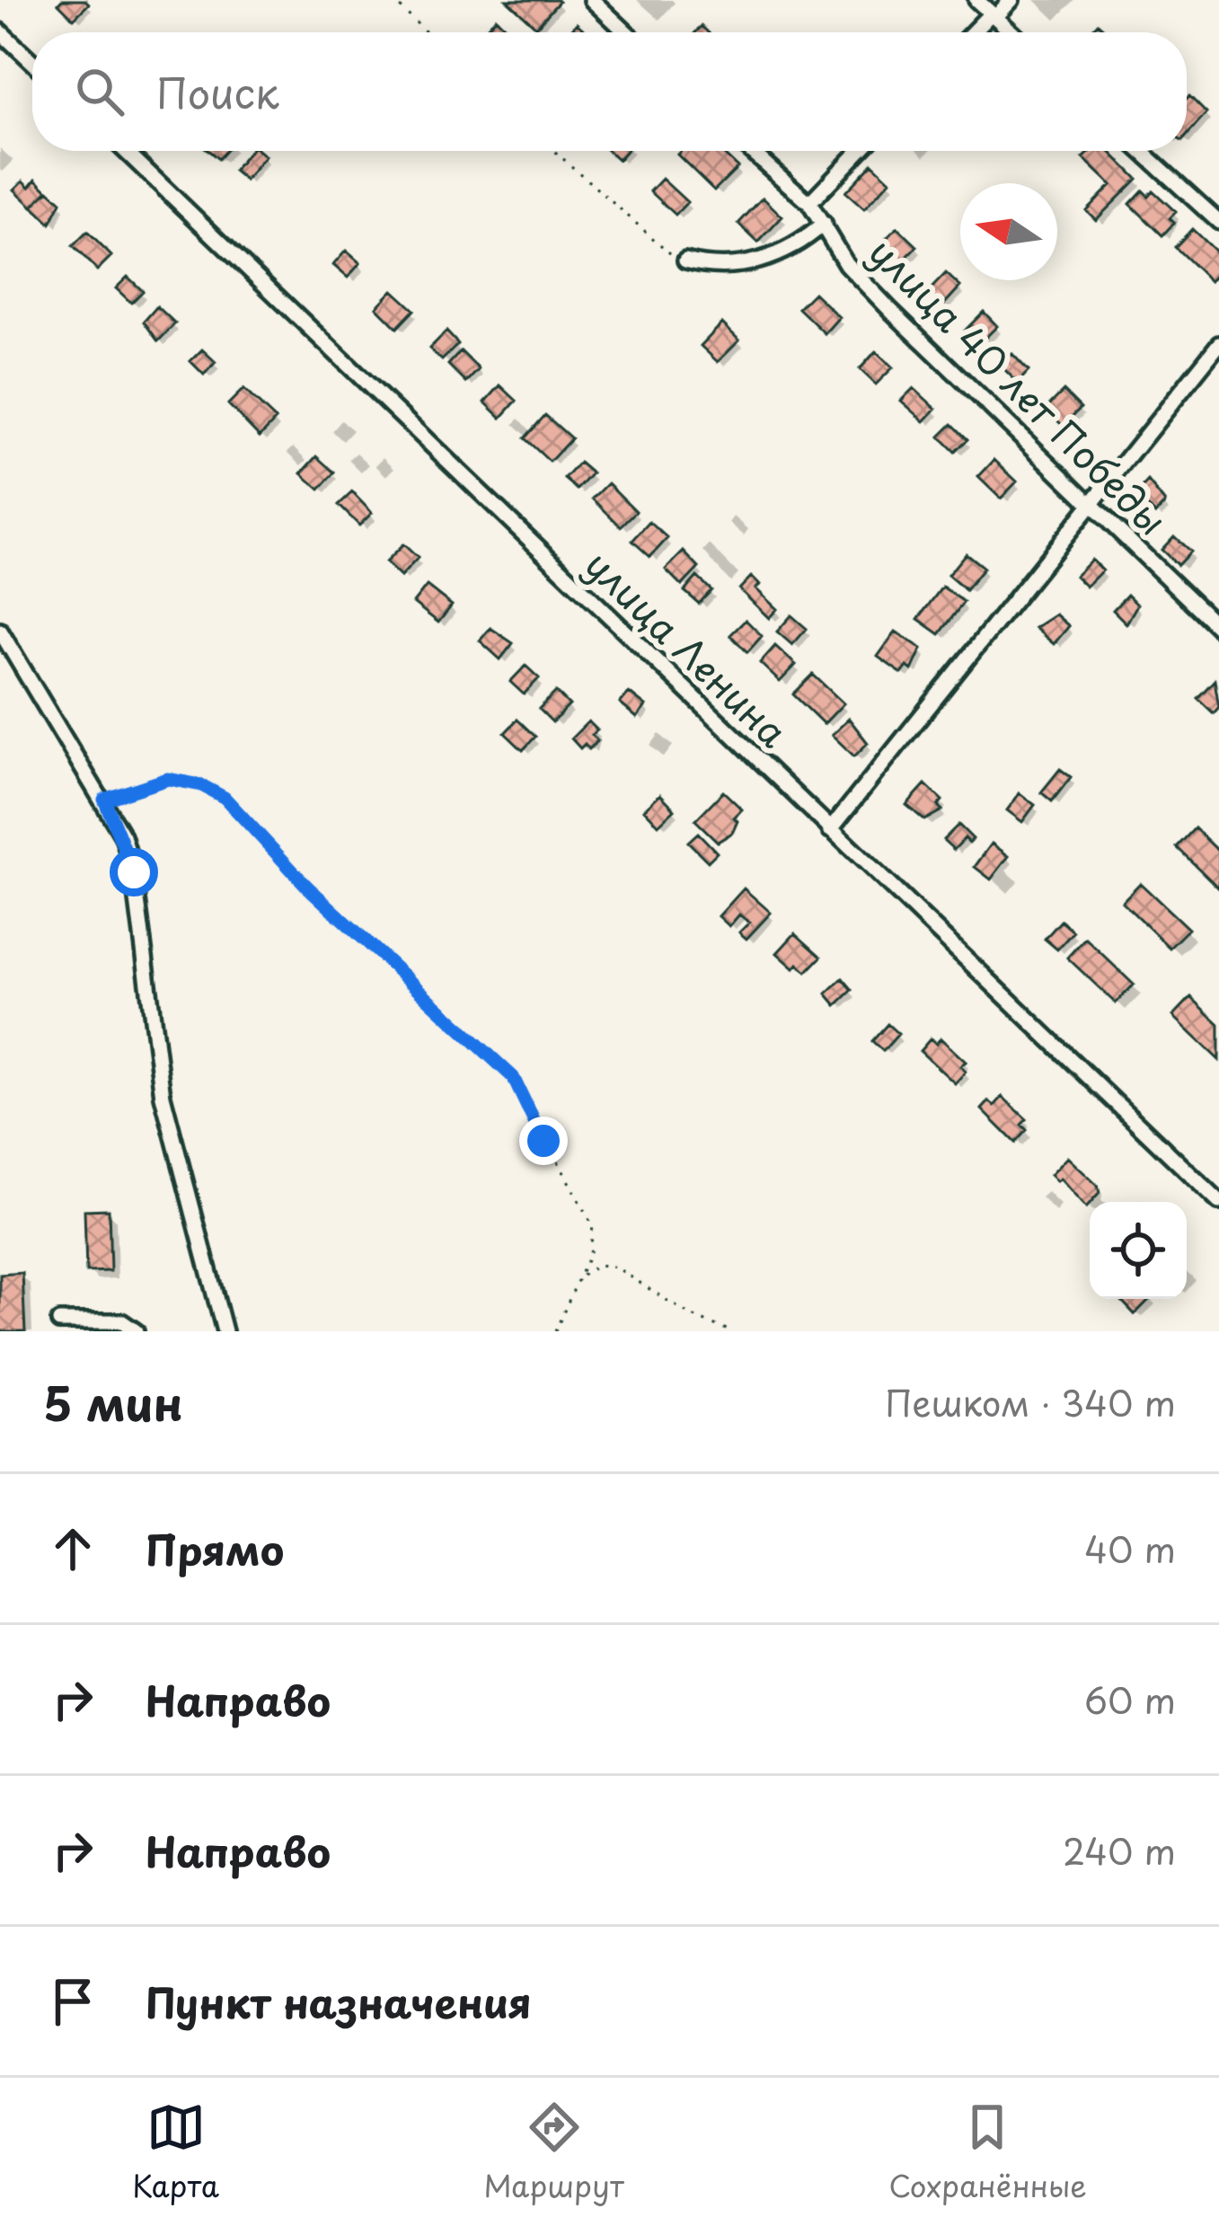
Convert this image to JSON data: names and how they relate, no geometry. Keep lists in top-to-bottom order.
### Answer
{
  "streets": {
    "street": ["улица 40 лет Победы", "улица Ленина"]
  },
  "north": "left",
  "page": {
    "search": "Поиск",
    "heading": ["5 мин", "Пешком · 340 m"],
    "list": [
      ["Прямо", "40 m"],
      ["Направо", "60 m"],
      ["Направо", "240 m"],
      "Пункт назначения"
    ],
    "nav": ["Карта", "Маршрут", "Сохранённые"]
  }
}
